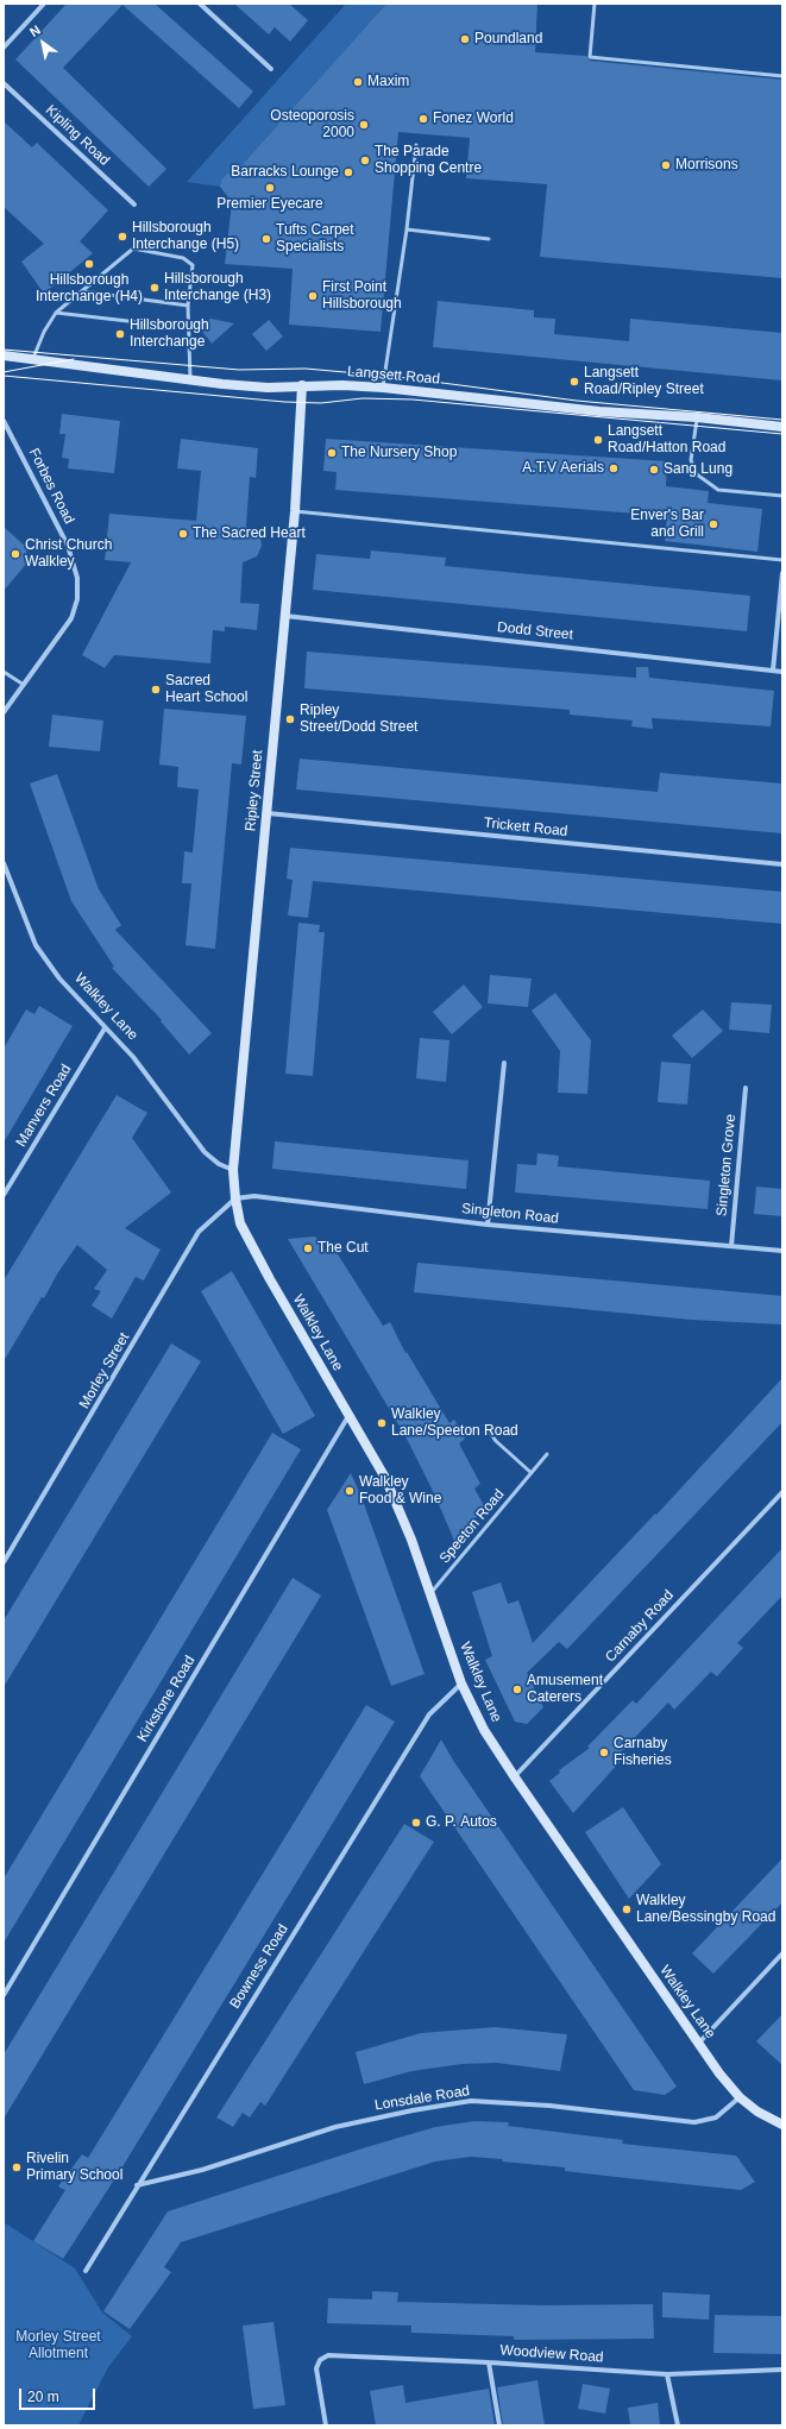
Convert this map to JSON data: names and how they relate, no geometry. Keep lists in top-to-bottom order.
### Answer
{
  "streets": {
    "street": [
      "Kipling Road",
      "Langsett Road",
      "Forbes Road",
      "Dodd Street",
      "Ripley Street",
      "Trickett Road",
      "Walkley Lane",
      "Manvers Road",
      "Singleton Grove",
      "Singleton Road",
      "Morley Street",
      "Carnaby Road",
      "Kirkstone Road",
      "Bowness Road",
      "Lonsdale Road",
      "Woodview Road"
    ],
    "lane": ["Speeton Road"]
  },
  "crossings": [
    ["Langsett Road", "Ripley Street"],
    ["Dodd Street", "Ripley Street"],
    ["Ripley Street", "Trickett Road"],
    ["Ripley Street", "Walkley Lane"],
    ["Ripley Street", "Singleton Road"],
    ["Ripley Street", "Morley Street"],
    ["Walkley Lane", "Manvers Road"],
    ["Walkley Lane", "Singleton Road"],
    ["Walkley Lane", "Morley Street"],
    ["Walkley Lane", "Speeton Road"],
    ["Walkley Lane", "Carnaby Road"],
    ["Walkley Lane", "Kirkstone Road"],
    ["Walkley Lane", "Bowness Road"],
    ["Walkley Lane", "Lonsdale Road"],
    ["Singleton Grove", "Singleton Road"],
    ["Singleton Road", "Morley Street"],
    ["Bowness Road", "Lonsdale Road"]
  ],
  "parks": ["Morley Street Allotment"],
  "places": [
    "Poundland",
    "Maxim",
    "Fonez World",
    "Osteoporosis 2000",
    "The Parade Shopping Centre",
    "Morrisons",
    "Barracks Lounge",
    "Premier Eyecare",
    "Hillsborough Interchange (H5)",
    "Tufts Carpet Specialists",
    "Hillsborough Interchange (H4)",
    "Hillsborough Interchange (H3)",
    "First Point Hillsborough",
    "Hillsborough Interchange",
    "Langsett Road/Ripley Street",
    "Langsett Road/Hatton Road",
    "The Nursery Shop",
    "A.T.V Aerials",
    "Sang Lung",
    "Enver's Bar and Grill",
    "The Sacred Heart",
    "Christ Church Walkley",
    "Sacred Heart School",
    "Ripley Street/Dodd Street",
    "The Cut",
    "Walkley Lane/Speeton Road",
    "Walkley Food & Wine",
    "Amusement Caterers",
    "Carnaby Fisheries",
    "G. P. Autos",
    "Walkley Lane/Bessingby Road",
    "Rivelin Primary School"
  ],
  "scale_bar": "20 m",
  "north": "top left"
}
